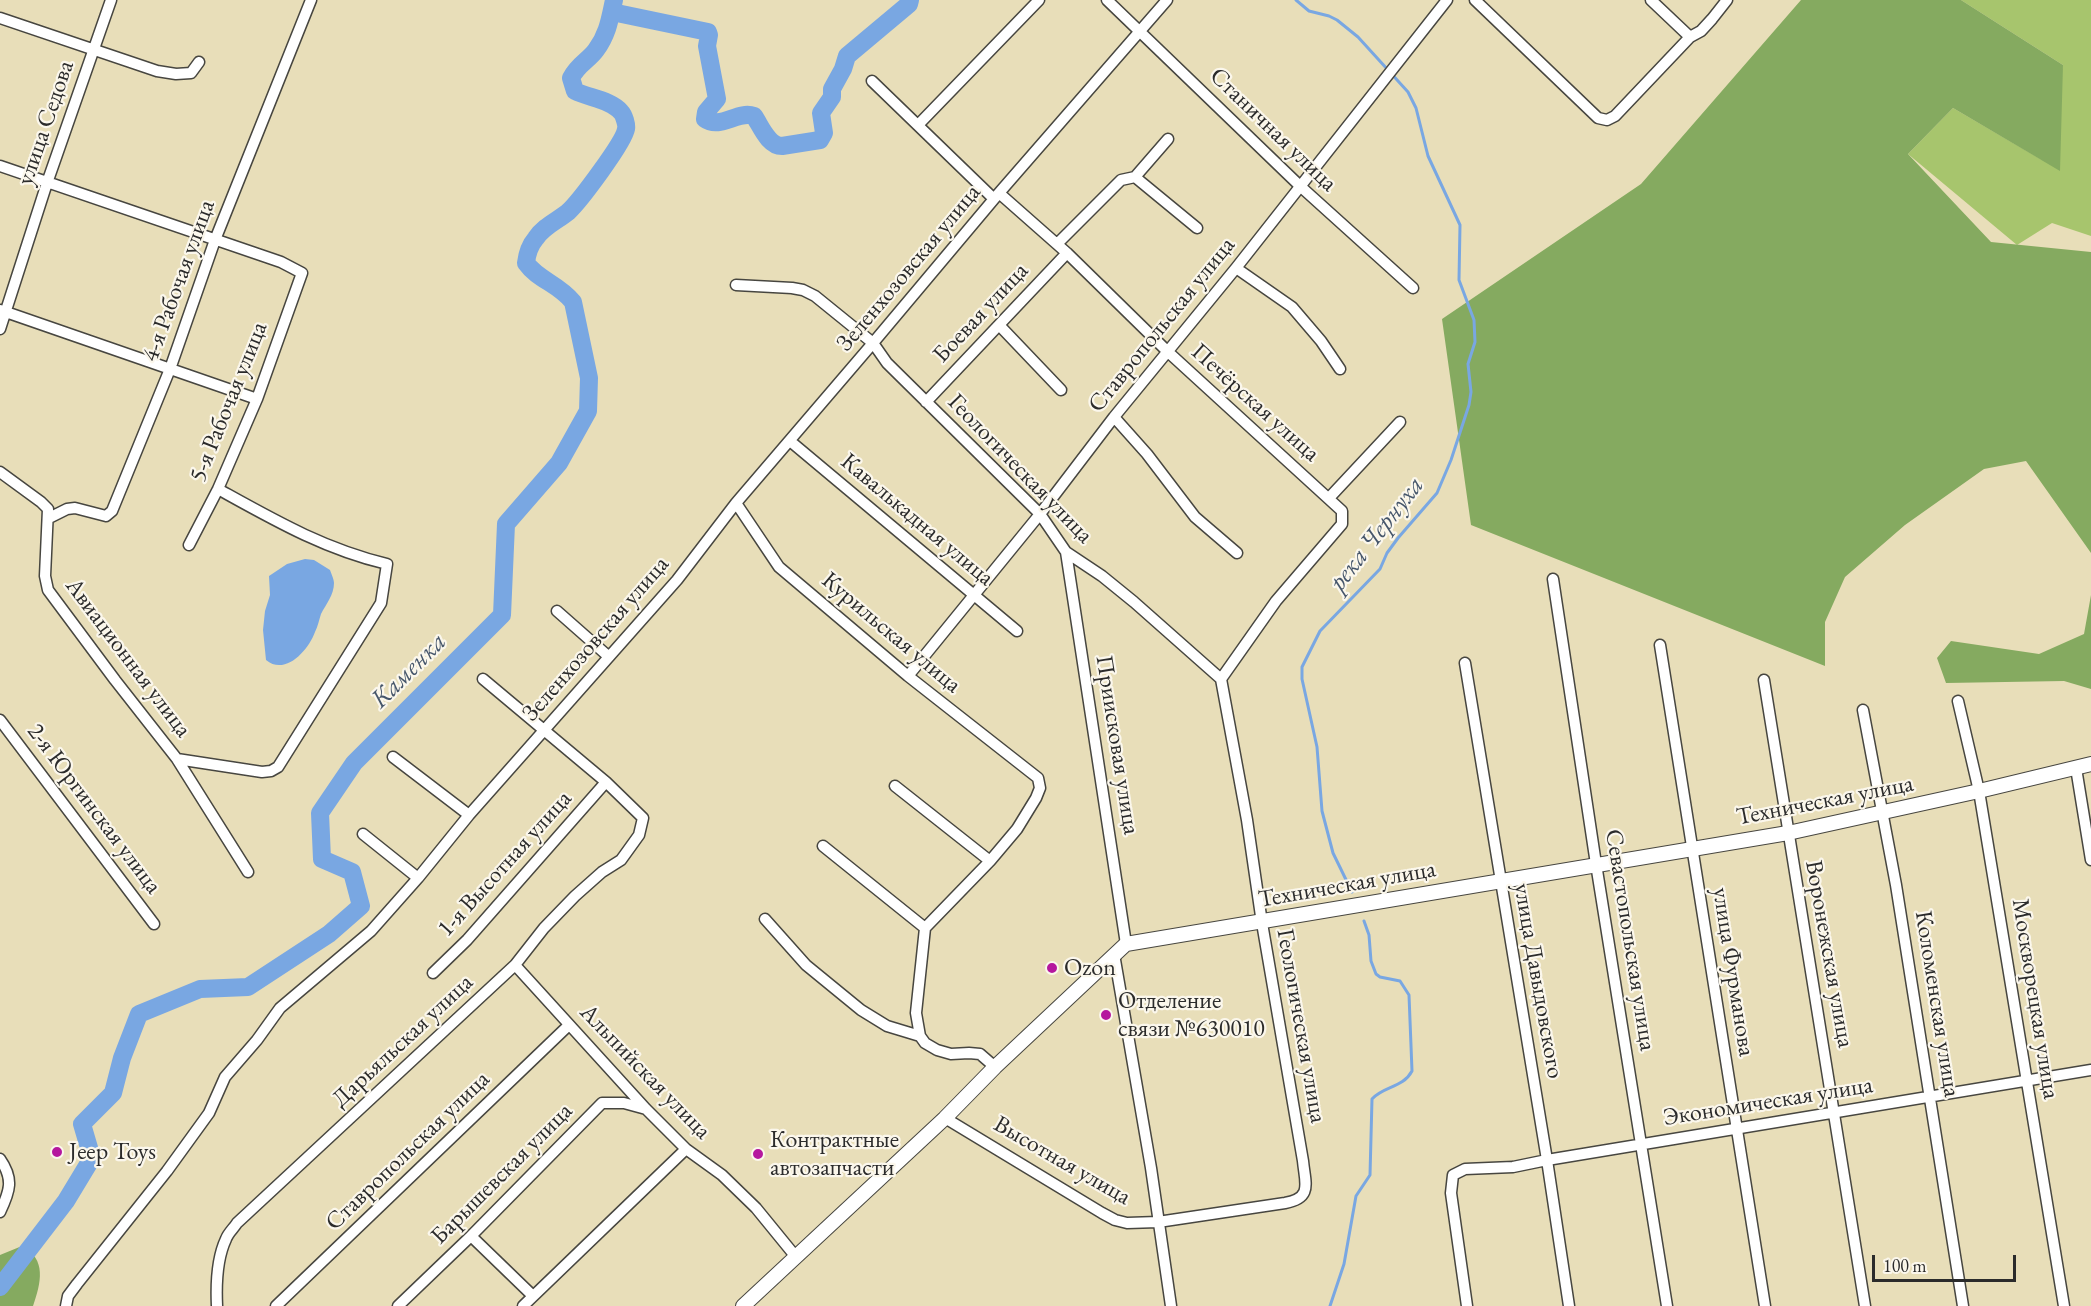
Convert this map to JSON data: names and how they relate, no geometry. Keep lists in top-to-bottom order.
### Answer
{
  "streets": {
    "street": [
      "улица Седова",
      "Станичная улица",
      "Зеленхозовская улица",
      "4-я Рабочая улица",
      "Боевая улица",
      "Ставропольская улица",
      "5-я Рабочая улица",
      "Печёрская улица",
      "Геологическая улица",
      "Кавалькадная улица",
      "Курильская улица",
      "Авиационная улица",
      "Приисковая улица",
      "Техническая улица",
      "2-я Юргинская улица",
      "1-я Высотная улица",
      "Севастопольская улица",
      "Воронежская улица",
      "улица Фурманова",
      "улица Давыдовского",
      "Москворецкая улица",
      "Коломенская улица",
      "Дарьяльская улица",
      "Альпийская улица",
      "Экономическая улица",
      "Высотная улица",
      "Барышевская улица"
    ]
  },
  "crossings": [
    ["Станичная улица", "Зеленхозовская улица"],
    ["Станичная улица", "Ставропольская улица"],
    ["Зеленхозовская улица", "Печёрская улица"],
    ["Зеленхозовская улица", "Геологическая улица"],
    ["Зеленхозовская улица", "Кавалькадная улица"],
    ["Зеленхозовская улица", "Курильская улица"],
    ["4-я Рабочая улица", "5-я Рабочая улица"],
    ["4-я Рабочая улица", "Авиационная улица"],
    ["Боевая улица", "Печёрская улица"],
    ["Боевая улица", "Геологическая улица"],
    ["Ставропольская улица", "Печёрская улица"],
    ["Ставропольская улица", "Геологическая улица"],
    ["Ставропольская улица", "Кавалькадная улица"],
    ["Ставропольская улица", "Курильская улица"],
    ["Ставропольская улица", "Альпийская улица"],
    ["Печёрская улица", "Геологическая улица"],
    ["Геологическая улица", "Приисковая улица"],
    ["Геологическая улица", "Техническая улица"],
    ["Геологическая улица", "Высотная улица"],
    ["Приисковая улица", "Техническая улица"],
    ["Техническая улица", "Севастопольская улица"],
    ["Техническая улица", "Воронежская улица"],
    ["Техническая улица", "улица Фурманова"],
    ["Техническая улица", "улица Давыдовского"],
    ["Техническая улица", "Москворецкая улица"],
    ["Техническая улица", "Коломенская улица"],
    ["1-я Высотная улица", "Дарьяльская улица"],
    ["Севастопольская улица", "Экономическая улица"],
    ["Воронежская улица", "Экономическая улица"],
    ["улица Фурманова", "Экономическая улица"],
    ["улица Давыдовского", "Экономическая улица"],
    ["Москворецкая улица", "Экономическая улица"],
    ["Коломенская улица", "Экономическая улица"],
    ["Дарьяльская улица", "Альпийская улица"],
    ["Альпийская улица", "Барышевская улица"]
  ],
  "water": ["река Чернуха", "Каменка"],
  "places": [
    "Ozon",
    "Отделение связи №630010",
    "Jeep Toys",
    "Контрактные автозапчасти"
  ],
  "scale_bar": "100 m"
}
